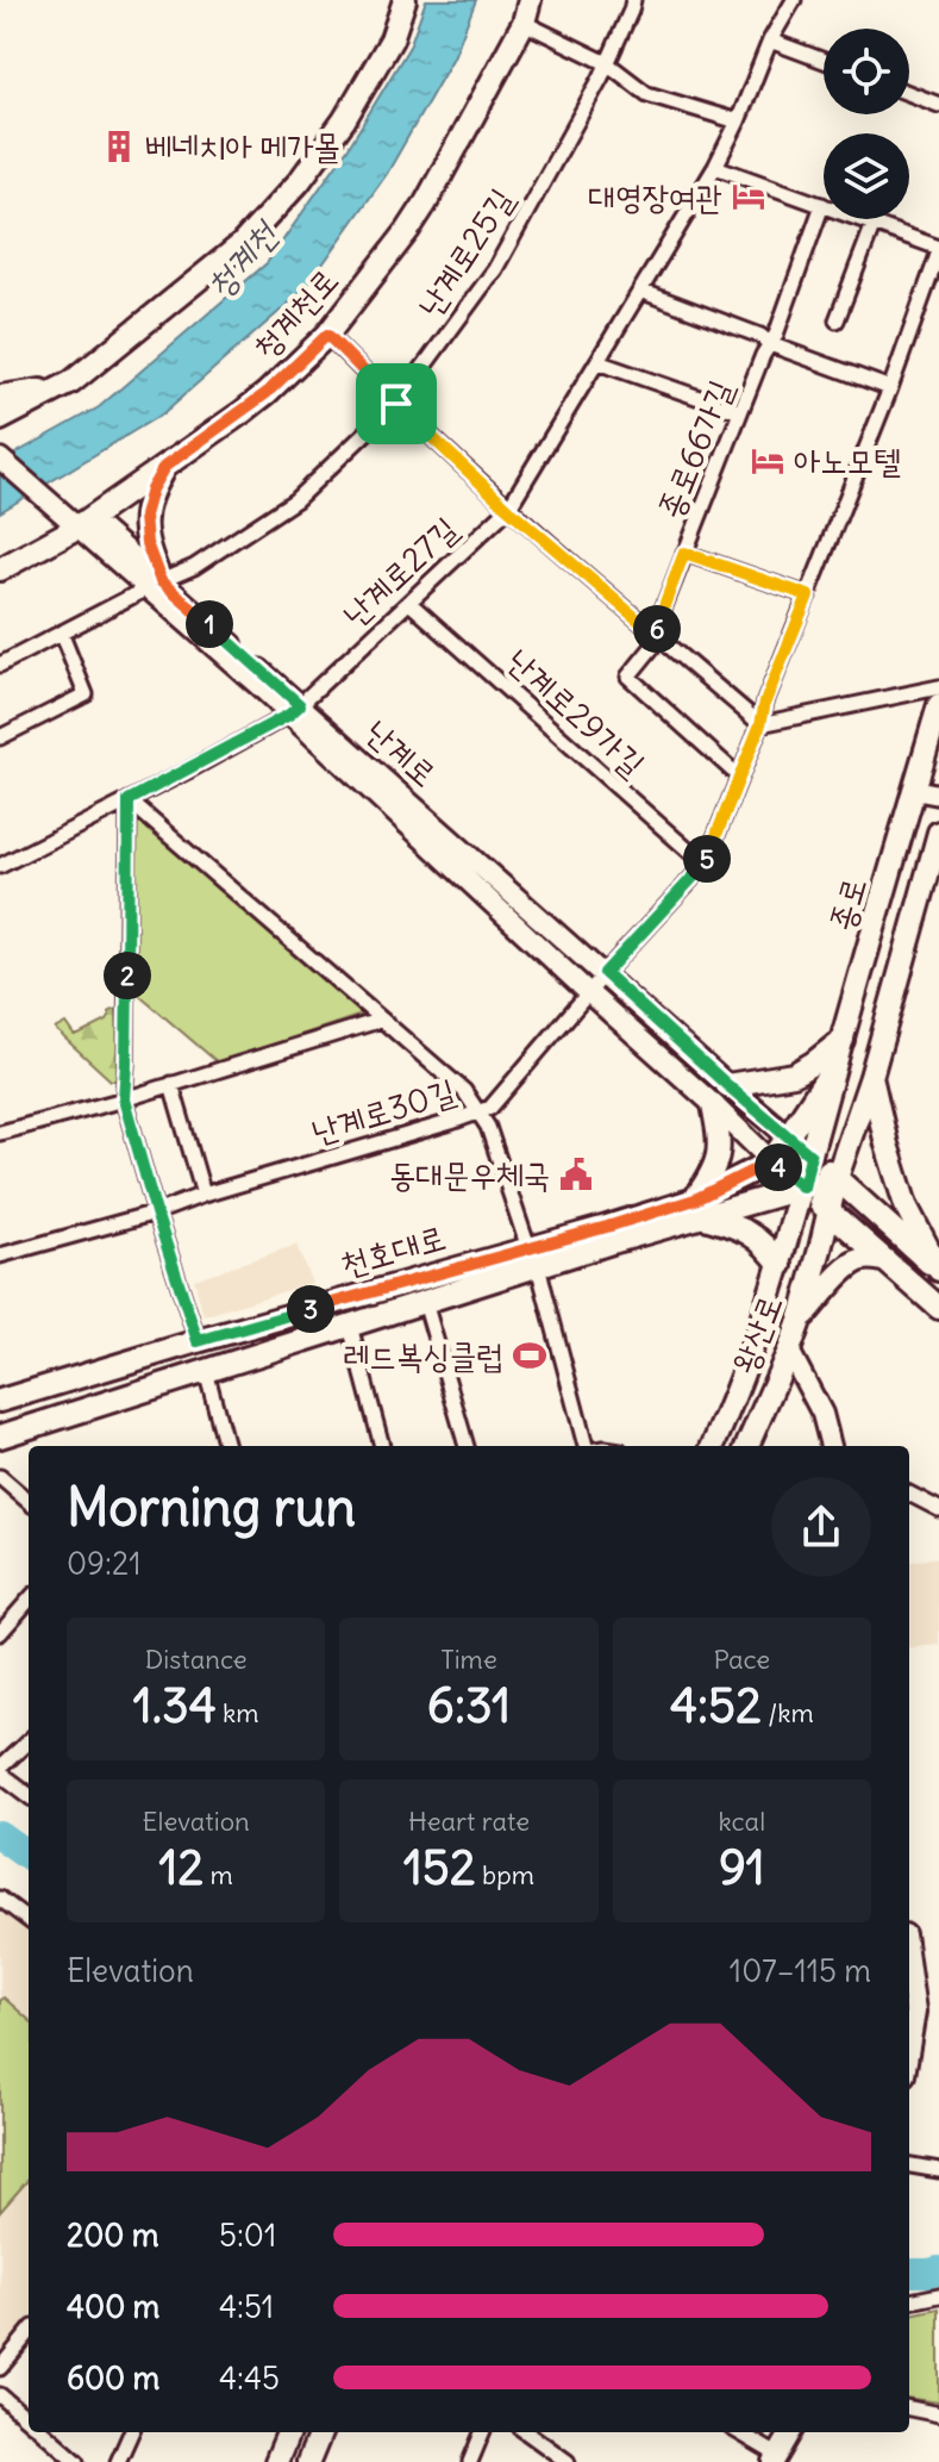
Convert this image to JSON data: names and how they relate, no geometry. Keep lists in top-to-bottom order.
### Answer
{
  "streets": {
    "main road": [
      "청계천로",
      "난계로",
      "종로",
      "천호대로",
      "왕산로"
    ],
    "street": [
      "난계로25길",
      "종로66가길",
      "난계로27길",
      "난계로29가길",
      "난계로30길"
    ]
  },
  "crossings": [
    ["난계로25길", "난계로"],
    ["청계천로", "난계로"],
    ["난계로27길", "난계로29가길"],
    ["난계로27길", "난계로"],
    ["난계로29가길", "난계로30길"],
    ["난계로", "종로"],
    ["난계로", "난계로30길"],
    ["난계로", "왕산로"],
    ["종로", "왕산로"]
  ],
  "water": ["청계천"],
  "places": {
    "building": ["베네치아 메가몰"],
    "hotel": ["대영장여관", "아노모텔"],
    "public building": ["동대문우체국"],
    "sports": ["레드복싱클럽"]
  },
  "page": {
    "pins": [
      "1",
      "6",
      "5",
      "2",
      "4",
      "3"
    ],
    "heading": ["Morning run", "09:21"],
    "stats": [
      ["Distance", "1.34 km"],
      ["Time", "6:31"],
      ["Pace", "4:52 /km"],
      ["Elevation", "12 m"],
      ["Heart rate", "152 bpm"],
      ["kcal", "91"]
    ],
    "chart": ["Elevation", "107–115 m"],
    "list": [
      {
        "name": "200 m",
        "note": "5:01"
      },
      {
        "name": "400 m",
        "note": "4:51"
      },
      {
        "name": "600 m",
        "note": "4:45"
      }
    ]
  }
}
